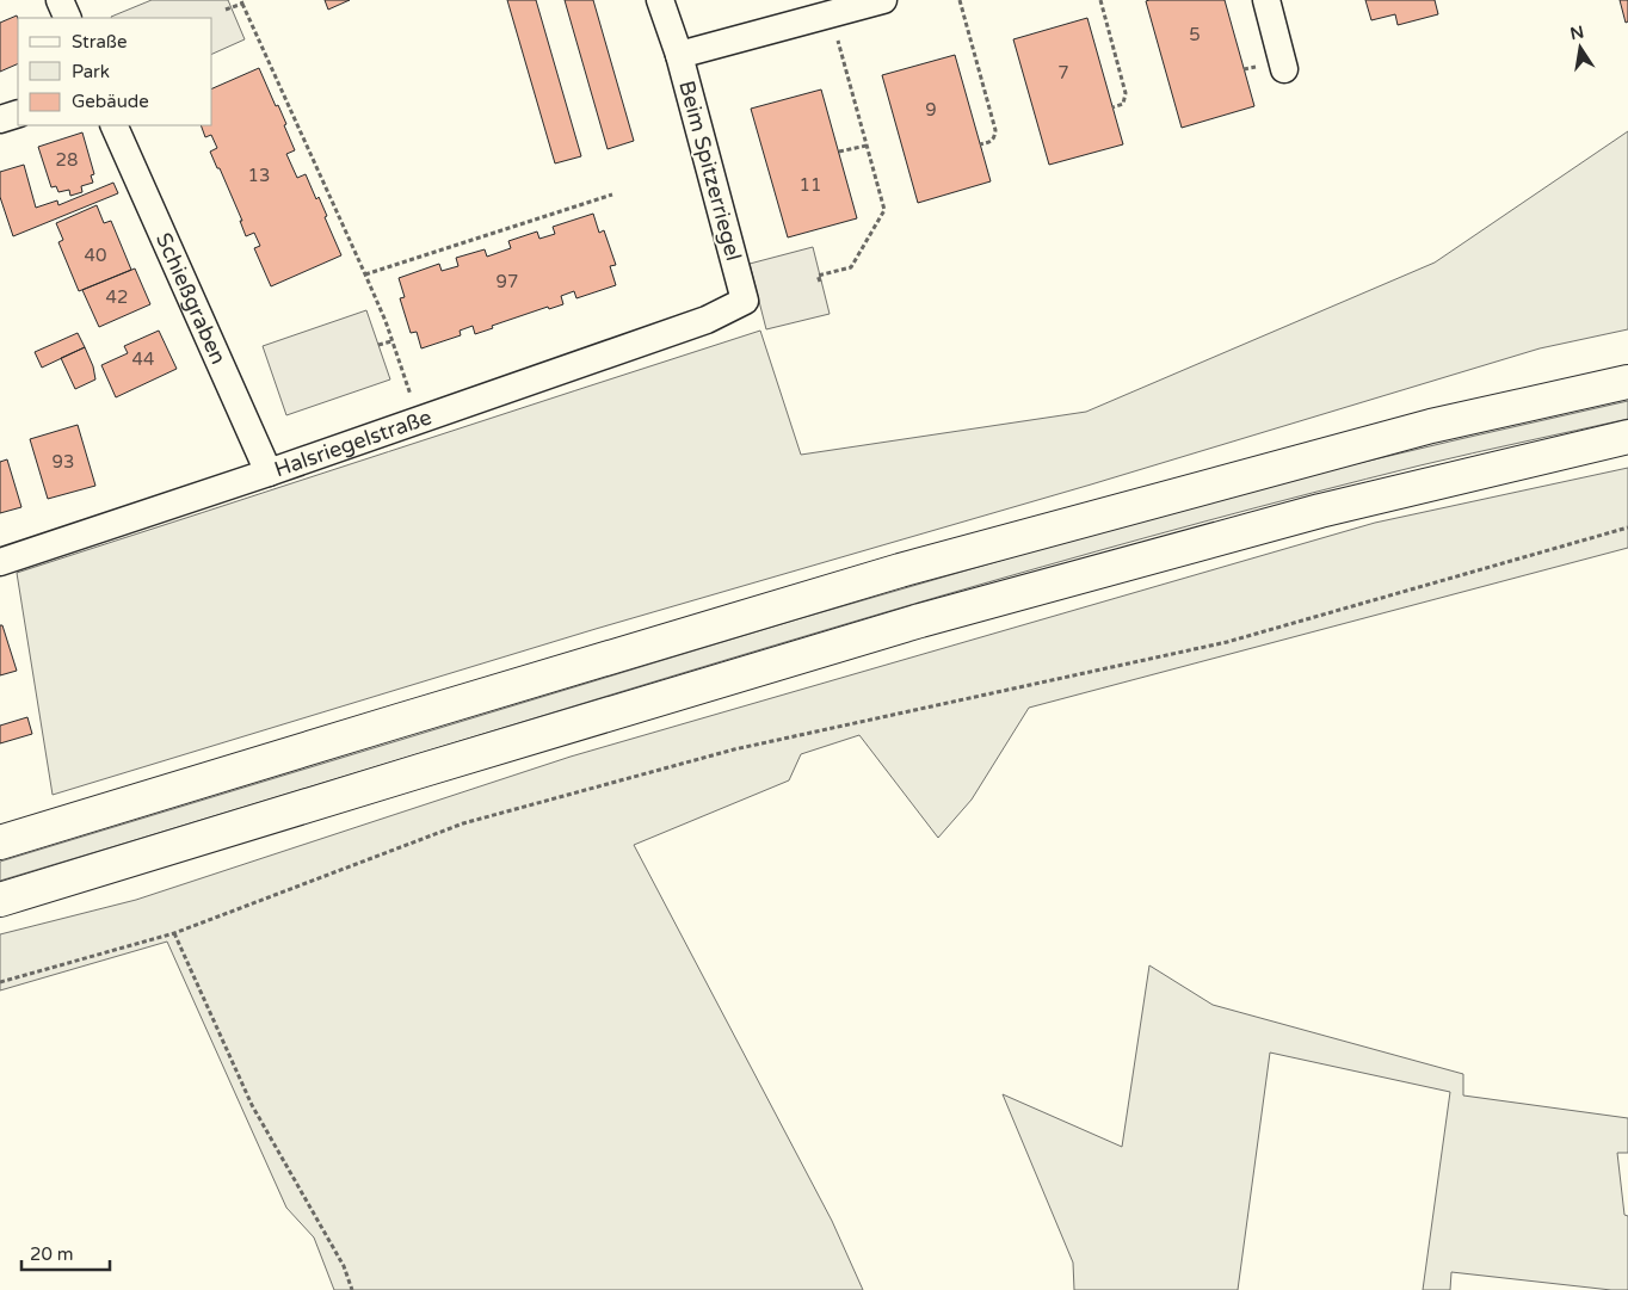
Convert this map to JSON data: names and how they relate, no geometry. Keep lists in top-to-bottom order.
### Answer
{
  "streets": {
    "street": ["Beim Spitzerriegel", "Schießgraben", "Halsriegelstraße"]
  },
  "crossings": [
    ["Beim Spitzerriegel", "Halsriegelstraße"],
    ["Schießgraben", "Halsriegelstraße"]
  ],
  "house_numbers": [
    "5",
    "7",
    "9",
    "28",
    "13",
    "11",
    "40",
    "97",
    "42",
    "44",
    "93"
  ],
  "legend": ["Straße", "Park", "Gebäude"],
  "scale_bar": "20 m",
  "north": "top"
}
